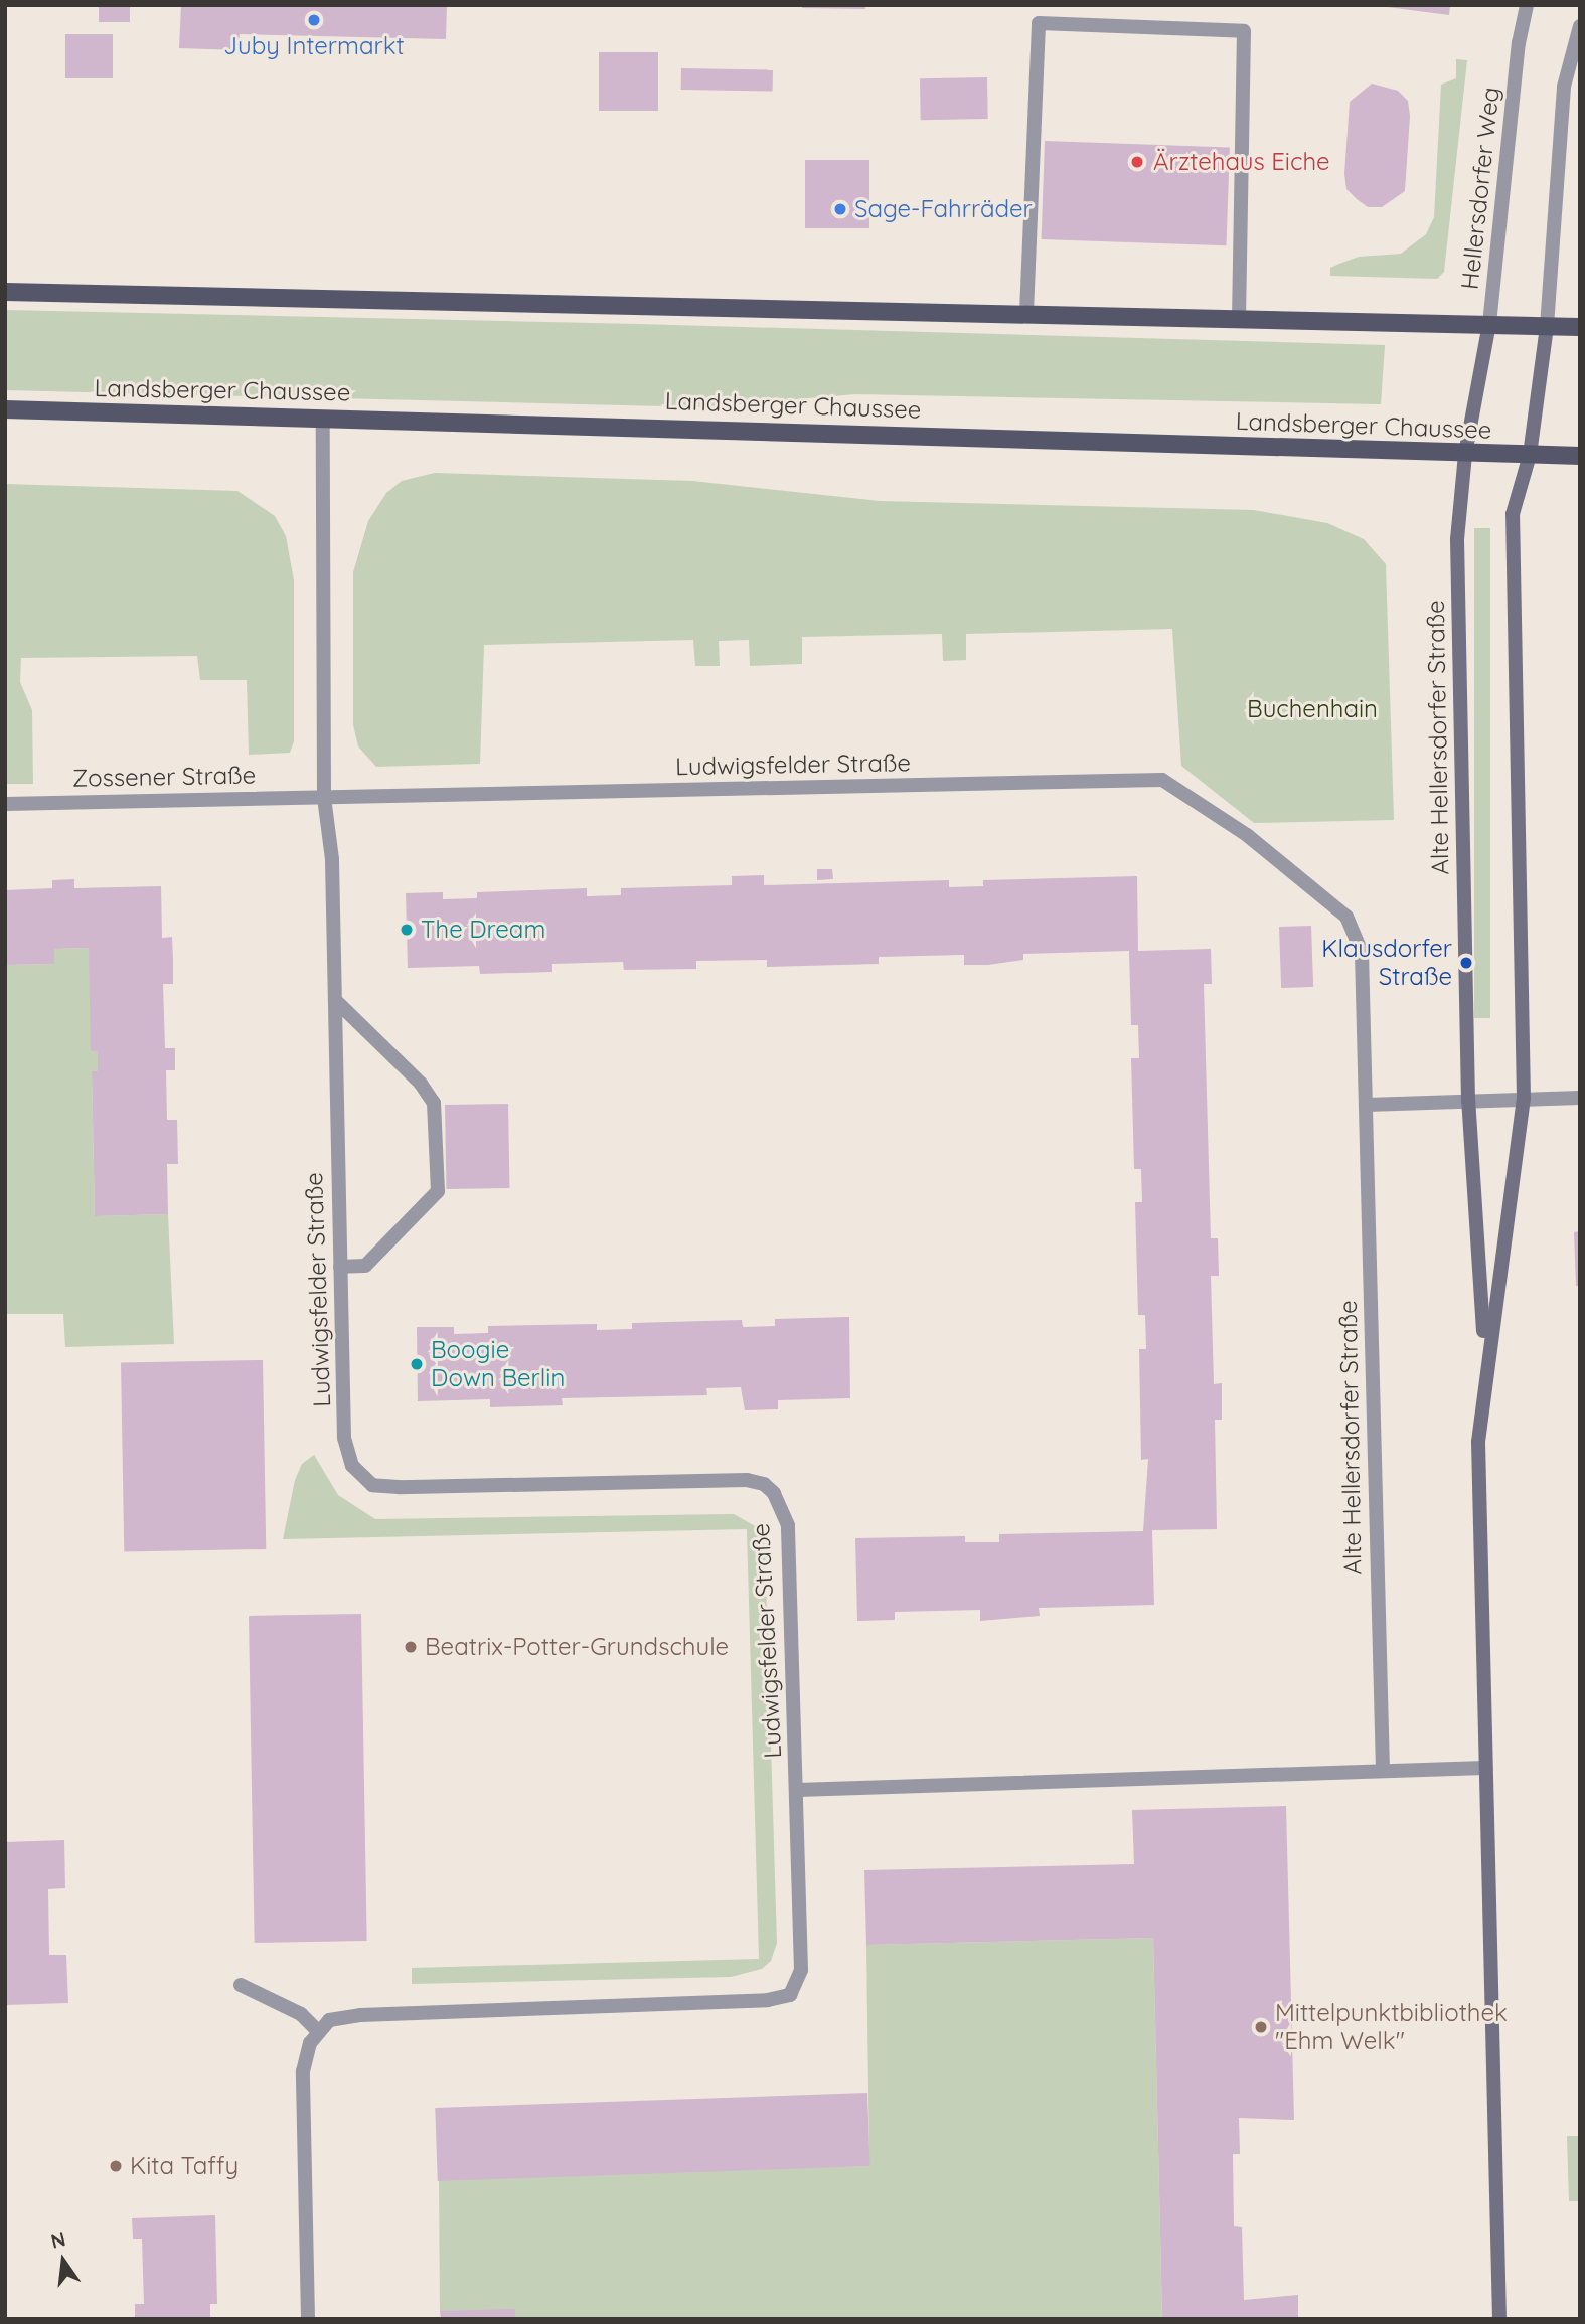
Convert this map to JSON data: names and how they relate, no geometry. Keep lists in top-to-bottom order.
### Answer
{
  "streets": {
    "main road": ["Landsberger Chaussee"],
    "street": [
      "Hellersdorfer Weg",
      "Alte Hellersdorfer Straße",
      "Ludwigsfelder Straße",
      "Zossener Straße"
    ]
  },
  "crossings": [
    ["Hellersdorfer Weg", "Alte Hellersdorfer Straße"],
    ["Landsberger Chaussee", "Alte Hellersdorfer Straße"],
    ["Landsberger Chaussee", "Ludwigsfelder Straße"],
    ["Alte Hellersdorfer Straße", "Ludwigsfelder Straße"],
    ["Ludwigsfelder Straße", "Zossener Straße"]
  ],
  "parks": ["Buchenhain"],
  "places": [
    "Juby Intermarkt",
    "Ärztehaus Eiche",
    "Sage-Fahrräder",
    "The Dream",
    "Klausdorfer Straße",
    "Boogie Down Berlin",
    "Beatrix-Potter-Grundschule",
    "Mittelpunktbibliothek \"Ehm Welk\"",
    "Kita Taffy"
  ],
  "north": "top"
}
